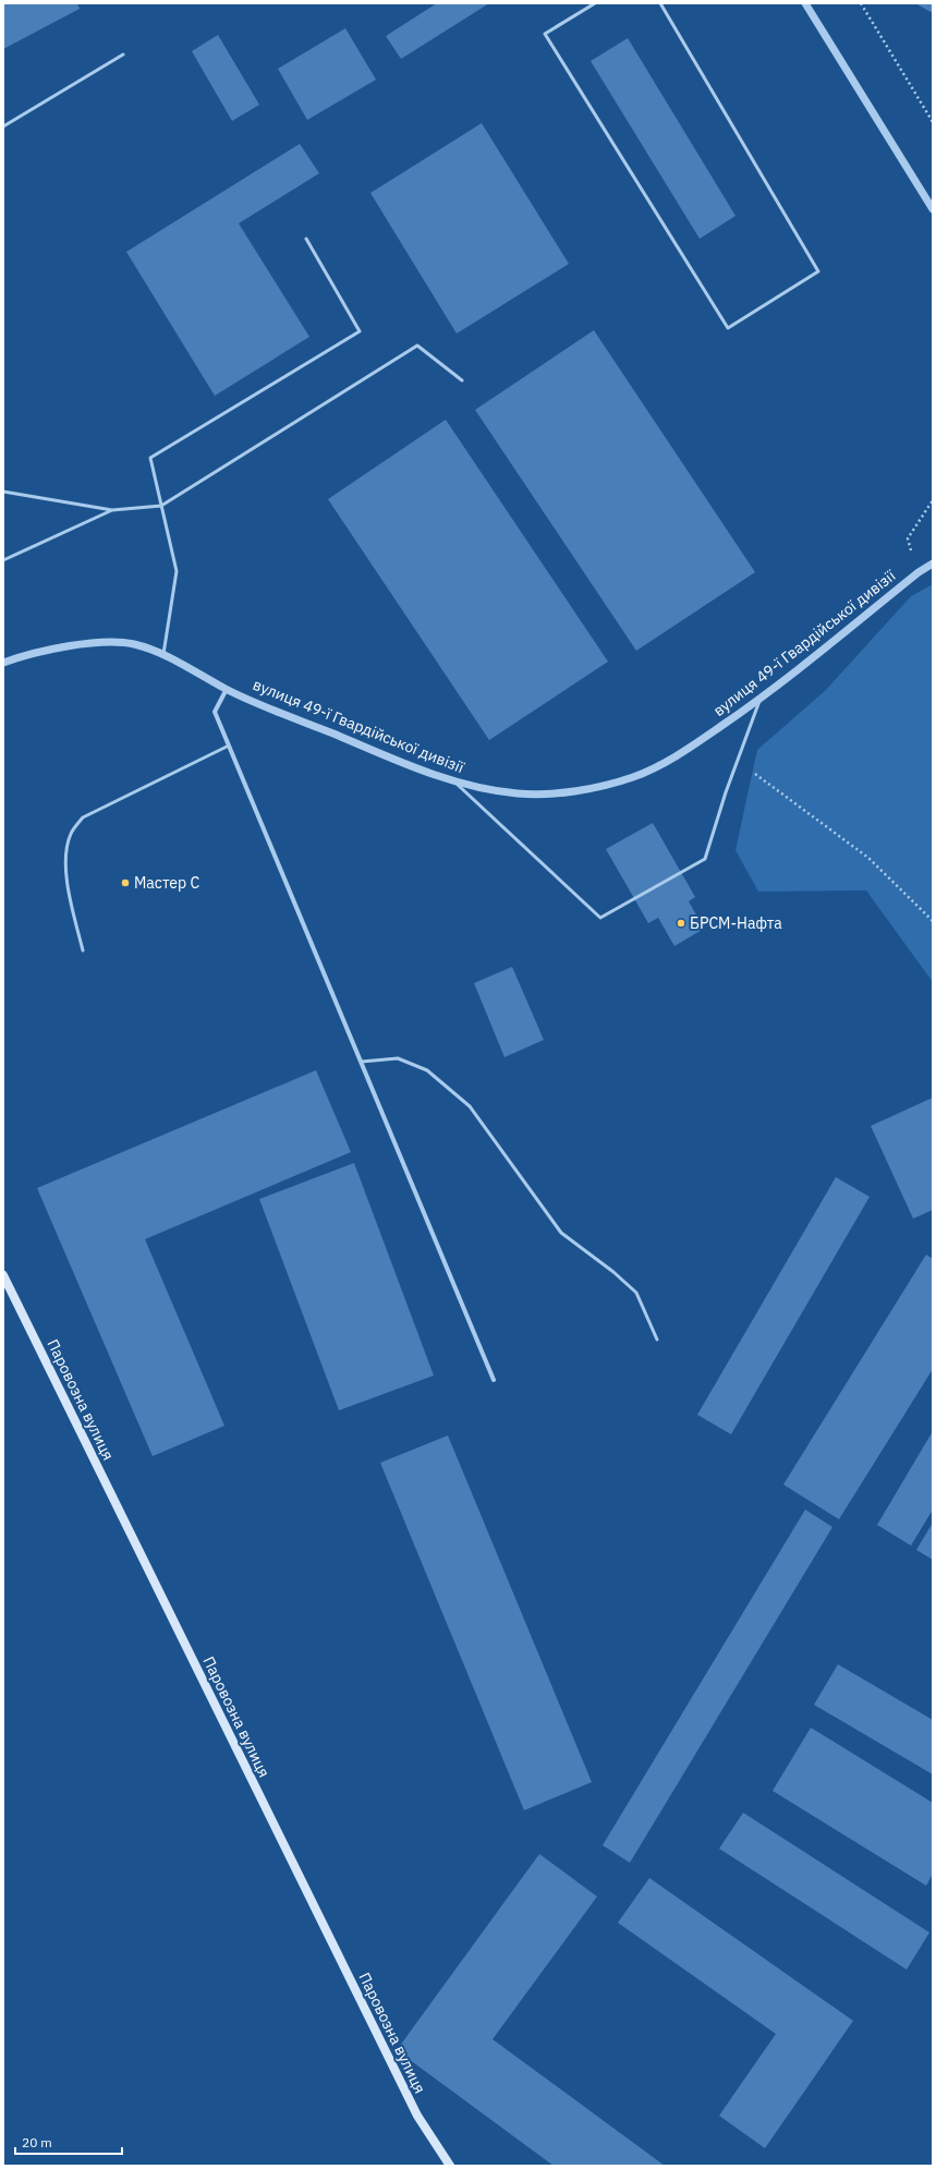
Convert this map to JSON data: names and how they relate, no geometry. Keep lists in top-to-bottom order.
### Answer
{
  "streets": {
    "main road": ["Паровозна вулиця"],
    "street": ["вулиця 49-ї Гвардійської дивізії"]
  },
  "places": ["Мастер С", "БРСМ-Нафта"],
  "scale_bar": "20 m"
}
